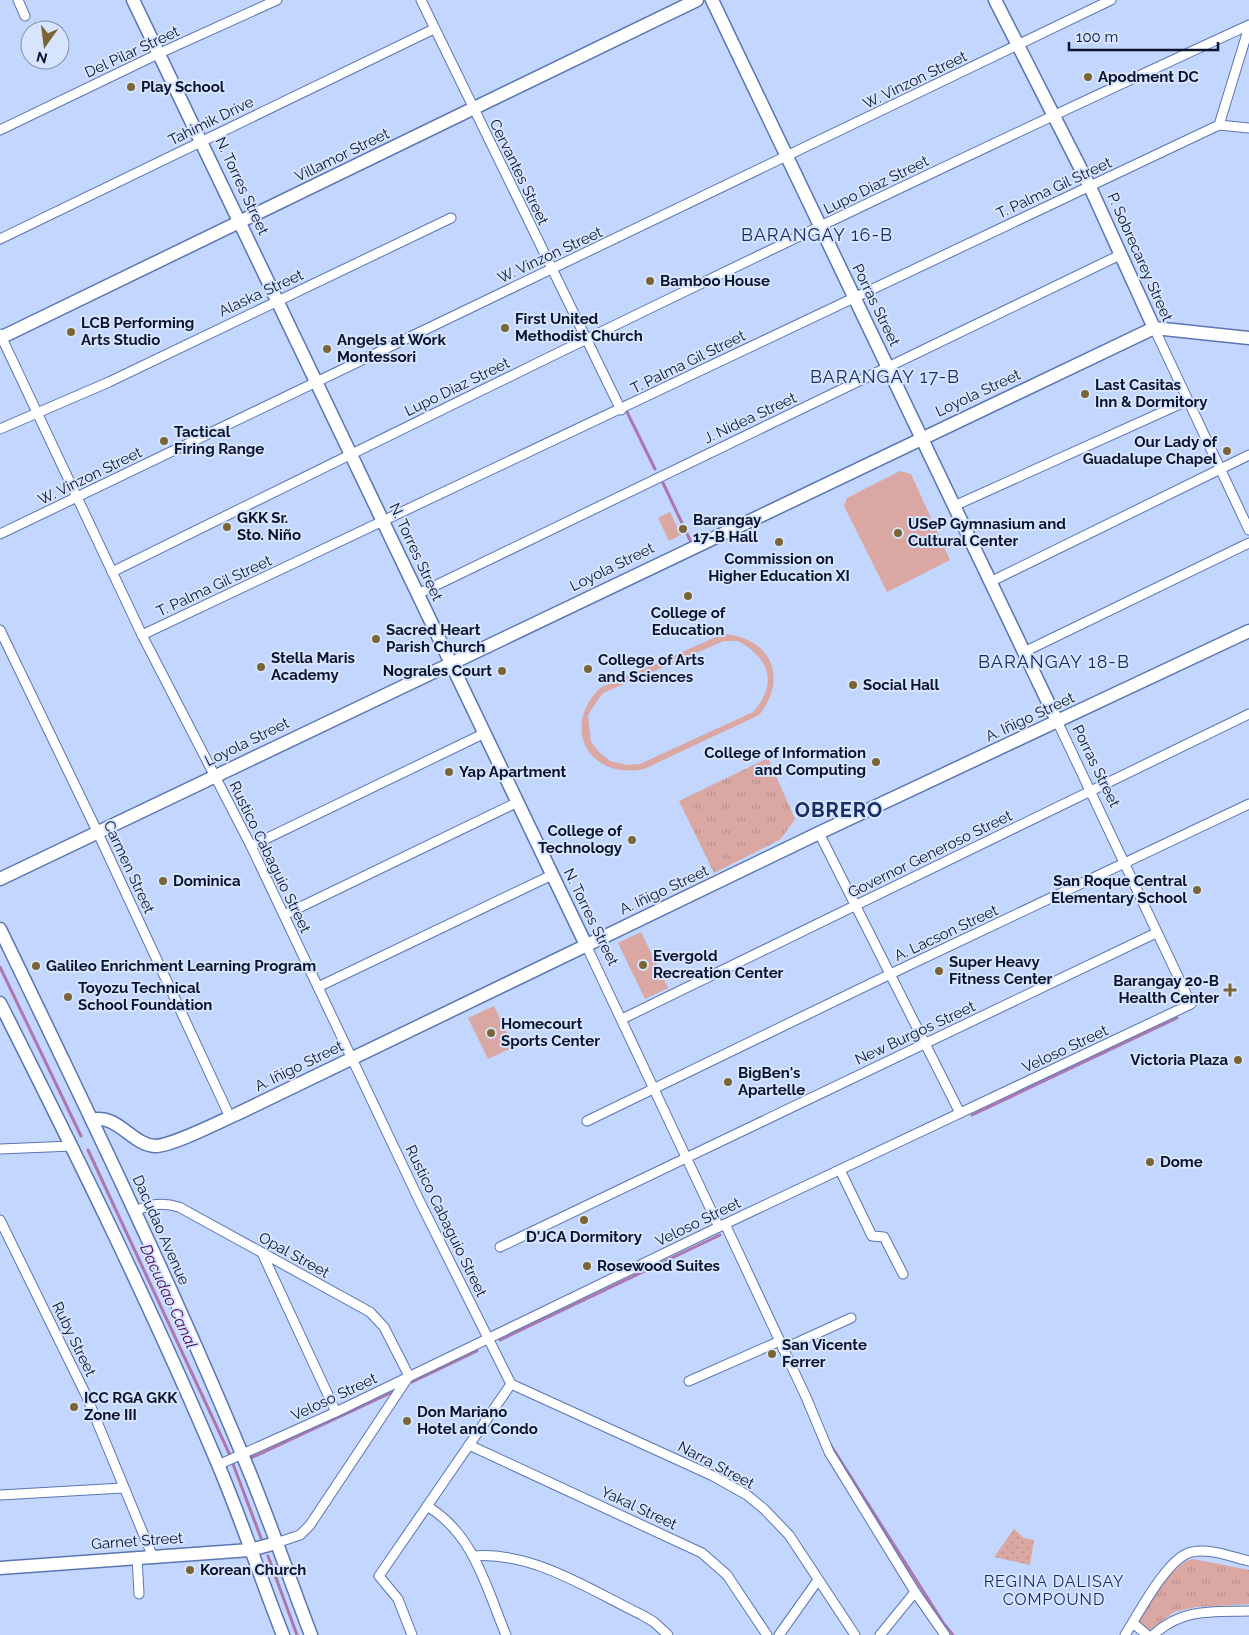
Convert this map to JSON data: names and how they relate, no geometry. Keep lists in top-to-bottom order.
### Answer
{
  "streets": {
    "street": [
      "Del Pilar Street",
      "W. Vinzon Street",
      "Tahimik Drive",
      "Villamor Street",
      "Cervantes Street",
      "Lupo Diaz Street",
      "N. Torres Street",
      "T. Palma Gil Street",
      "P. Sobrecarey Street",
      "Alaska Street",
      "Porras Street",
      "Loyola Street",
      "J. Nidea Street",
      "A. Iñigo Street",
      "Governor Generoso Street",
      "Rustico Cabaguio Street",
      "Carmen Street",
      "A. Lacson Street",
      "New Burgos Street",
      "Veloso Street",
      "Dacudao Avenue",
      "Opal Street",
      "Ruby Street",
      "Narra Street",
      "Yakal Street",
      "Garnet Street"
    ]
  },
  "crossings": [
    ["Del Pilar Street", "N. Torres Street"],
    ["W. Vinzon Street", "Cervantes Street"],
    ["W. Vinzon Street", "N. Torres Street"],
    ["W. Vinzon Street", "P. Sobrecarey Street"],
    ["W. Vinzon Street", "Porras Street"],
    ["W. Vinzon Street", "Rustico Cabaguio Street"],
    ["Tahimik Drive", "Cervantes Street"],
    ["Tahimik Drive", "N. Torres Street"],
    ["Villamor Street", "Cervantes Street"],
    ["Villamor Street", "N. Torres Street"],
    ["Villamor Street", "Rustico Cabaguio Street"],
    ["Cervantes Street", "Lupo Diaz Street"],
    ["Cervantes Street", "T. Palma Gil Street"],
    ["Lupo Diaz Street", "N. Torres Street"],
    ["Lupo Diaz Street", "P. Sobrecarey Street"],
    ["Lupo Diaz Street", "Porras Street"],
    ["Lupo Diaz Street", "Rustico Cabaguio Street"],
    ["N. Torres Street", "T. Palma Gil Street"],
    ["N. Torres Street", "Alaska Street"],
    ["N. Torres Street", "Loyola Street"],
    ["N. Torres Street", "J. Nidea Street"],
    ["N. Torres Street", "A. Iñigo Street"],
    ["N. Torres Street", "Governor Generoso Street"],
    ["N. Torres Street", "A. Lacson Street"],
    ["N. Torres Street", "New Burgos Street"],
    ["N. Torres Street", "Veloso Street"],
    ["T. Palma Gil Street", "P. Sobrecarey Street"],
    ["T. Palma Gil Street", "Porras Street"],
    ["T. Palma Gil Street", "Rustico Cabaguio Street"],
    ["P. Sobrecarey Street", "Loyola Street"],
    ["P. Sobrecarey Street", "J. Nidea Street"],
    ["Alaska Street", "Rustico Cabaguio Street"],
    ["Porras Street", "Loyola Street"],
    ["Porras Street", "J. Nidea Street"],
    ["Porras Street", "A. Iñigo Street"],
    ["Porras Street", "Governor Generoso Street"],
    ["Porras Street", "A. Lacson Street"],
    ["Porras Street", "New Burgos Street"],
    ["Porras Street", "Veloso Street"],
    ["Loyola Street", "Rustico Cabaguio Street"],
    ["Loyola Street", "Carmen Street"],
    ["A. Iñigo Street", "Rustico Cabaguio Street"],
    ["A. Iñigo Street", "Carmen Street"],
    ["A. Iñigo Street", "Dacudao Avenue"],
    ["Rustico Cabaguio Street", "Veloso Street"],
    ["Rustico Cabaguio Street", "Narra Street"],
    ["Veloso Street", "Dacudao Avenue"],
    ["Veloso Street", "Opal Street"],
    ["Dacudao Avenue", "Opal Street"],
    ["Dacudao Avenue", "Garnet Street"],
    ["Ruby Street", "Garnet Street"]
  ],
  "districts": [
    "BARANGAY 16-B",
    "BARANGAY 17-B",
    "BARANGAY 18-B",
    "OBRERO",
    "REGINA DALISAY COMPOUND"
  ],
  "water": ["Dacudao Canal"],
  "places": {
    "other": [
      "Apodment DC",
      "Play School",
      "Bamboo House",
      "First United Methodist Church",
      "LCB Performing Arts Studio",
      "Angels at Work Montessori",
      "Last Casitas Inn & Dormitory",
      "Tactical Firing Range",
      "Our Lady of Guadalupe Chapel",
      "GKK Sr. Sto. Niño",
      "Barangay 17-B Hall",
      "USeP Gymnasium and Cultural Center",
      "Commission on Higher Education XI",
      "College of Education",
      "Sacred Heart Parish Church",
      "Stella Maris Academy",
      "College of Arts and Sciences",
      "Nograles Court",
      "Social Hall",
      "College of Information and Computing",
      "Yap Apartment",
      "College of Technology",
      "Dominica",
      "San Roque Central Elementary School",
      "Evergold Recreation Center",
      "Galileo Enrichment Learning Program",
      "Super Heavy Fitness Center",
      "Toyozu Technical School Foundation",
      "Homecourt Sports Center",
      "Victoria Plaza",
      "BigBen's Apartelle",
      "Dome",
      "D'JCA Dormitory",
      "Rosewood Suites",
      "San Vicente Ferrer",
      "ICC RGA GKK Zone III",
      "Don Mariano Hotel and Condo",
      "Korean Church"
    ],
    "health": ["Barangay 20-B Health Center"]
  },
  "scale_bar": "100 m",
  "north": "bottom"
}
